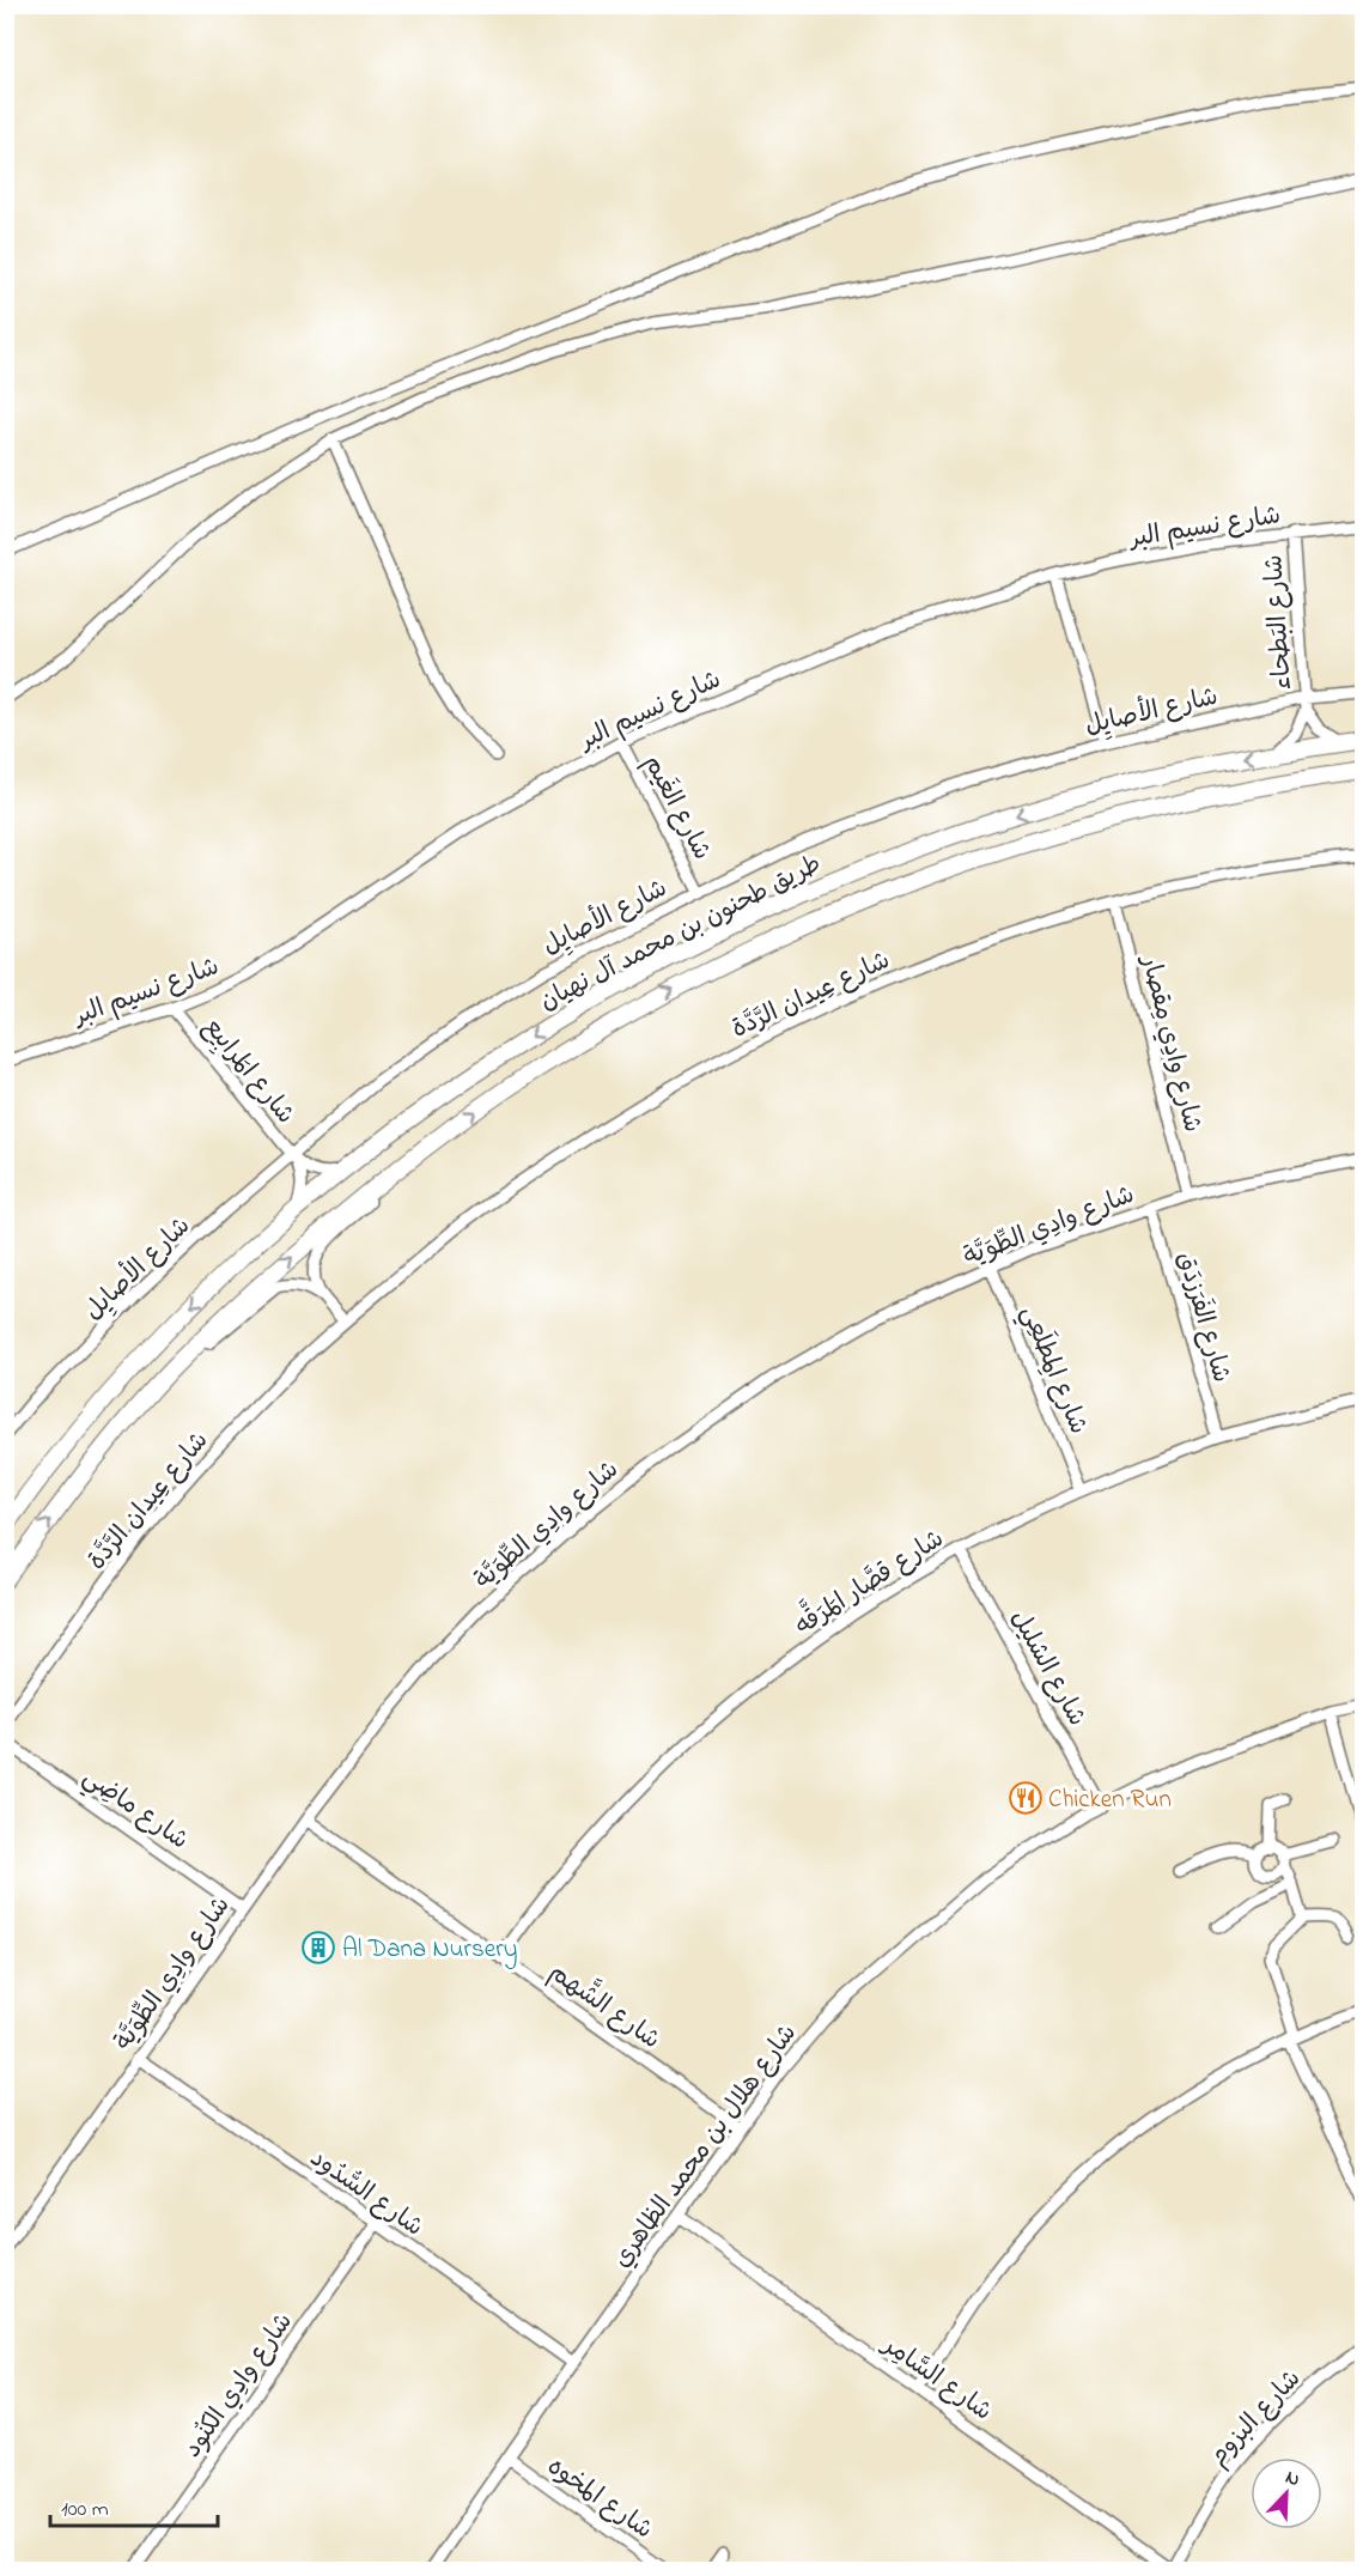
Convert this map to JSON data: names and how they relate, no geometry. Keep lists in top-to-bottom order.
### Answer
{
  "streets": {
    "main road": ["طريق طحنون بن محمد آل نهيان"],
    "street": [
      "شارع نسيم البر",
      "شارع البَطحاء",
      "شارع الأصايِل",
      "شارع الغَيم",
      "شارع عِيدان الرَّدَّة",
      "شارع وادِي مِقصار",
      "شارع المَرابِيع",
      "شارع وادِي الطِّوَيَّة",
      "شارع الفَرَزدَق",
      "شارع المِطلَعِي",
      "شارع قصَّار المَرَقَّه",
      "شارع الشليل",
      "شارع ماضِي",
      "شارع الشَّهم",
      "شارع هلال بن محمد الظاهري",
      "شارع السُّدُود",
      "شارع السَّامِر",
      "شارع وادِي الكنُود",
      "شارع البزوم",
      "شارع المخوه"
    ]
  },
  "crossings": [
    ["شارع نسيم البر", "شارع البَطحاء"],
    ["شارع نسيم البر", "شارع الغَيم"],
    ["شارع نسيم البر", "شارع المَرابِيع"],
    ["شارع البَطحاء", "شارع الأصايِل"],
    ["شارع البَطحاء", "طريق طحنون بن محمد آل نهيان"],
    ["شارع الأصايِل", "شارع الغَيم"],
    ["شارع الأصايِل", "شارع المَرابِيع"],
    ["طريق طحنون بن محمد آل نهيان", "شارع المَرابِيع"],
    ["شارع عِيدان الرَّدَّة", "شارع وادِي مِقصار"],
    ["شارع وادِي مِقصار", "شارع وادِي الطِّوَيَّة"],
    ["شارع وادِي الطِّوَيَّة", "شارع الفَرَزدَق"],
    ["شارع وادِي الطِّوَيَّة", "شارع المِطلَعِي"],
    ["شارع وادِي الطِّوَيَّة", "شارع ماضِي"],
    ["شارع وادِي الطِّوَيَّة", "شارع الشَّهم"],
    ["شارع وادِي الطِّوَيَّة", "شارع السُّدُود"],
    ["شارع الفَرَزدَق", "شارع قصَّار المَرَقَّه"],
    ["شارع المِطلَعِي", "شارع قصَّار المَرَقَّه"],
    ["شارع قصَّار المَرَقَّه", "شارع الشليل"],
    ["شارع قصَّار المَرَقَّه", "شارع الشَّهم"],
    ["شارع الشليل", "شارع هلال بن محمد الظاهري"],
    ["شارع الشَّهم", "شارع هلال بن محمد الظاهري"],
    ["شارع هلال بن محمد الظاهري", "شارع السُّدُود"],
    ["شارع هلال بن محمد الظاهري", "شارع السَّامِر"],
    ["شارع هلال بن محمد الظاهري", "شارع المخوه"],
    ["شارع السُّدُود", "شارع وادِي الكنُود"],
    ["شارع السَّامِر", "شارع البزوم"]
  ],
  "places": {
    "restaurant": ["Chicken Run"],
    "building": ["Al Dana Nursery"]
  },
  "scale_bar": "100 m",
  "north": "top right"
}
